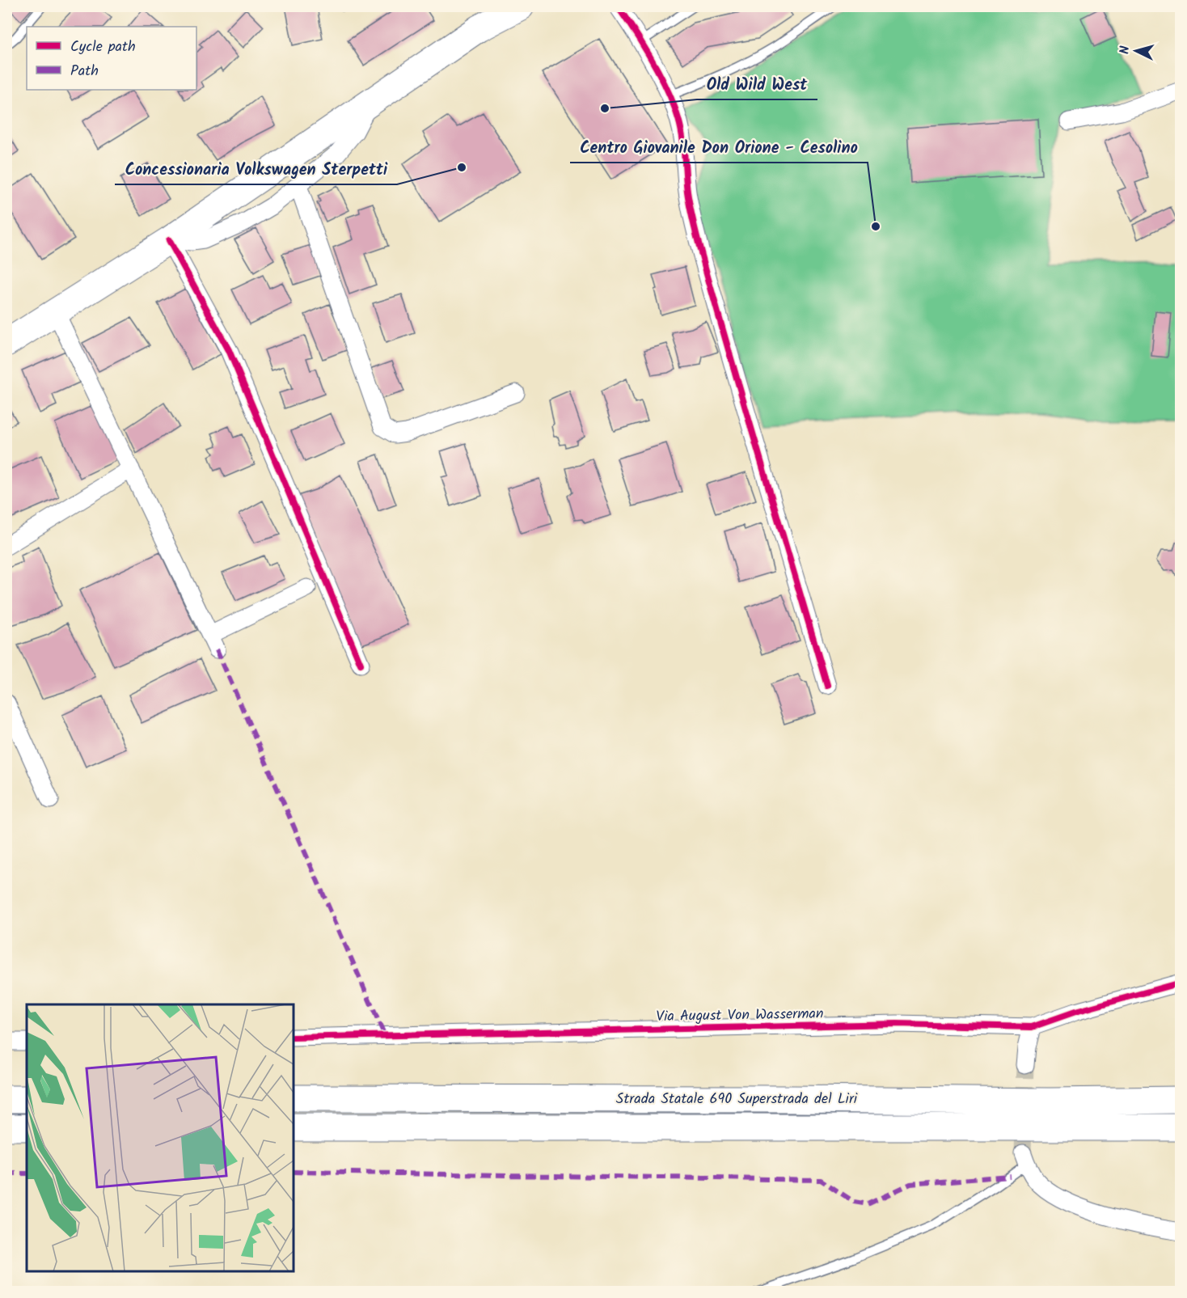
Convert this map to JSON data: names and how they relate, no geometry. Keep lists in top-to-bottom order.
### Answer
{
  "streets": {
    "main road": ["Strada Statale 690 Superstrada del Liri"],
    "street": ["Via August Von Wasserman"]
  },
  "places": ["Old Wild West", "Concessionaria Volkswagen Sterpetti", "Centro Giovanile Don Orione - Cesolino"],
  "legend": ["Cycle path", "Path"],
  "north": "left"
}
